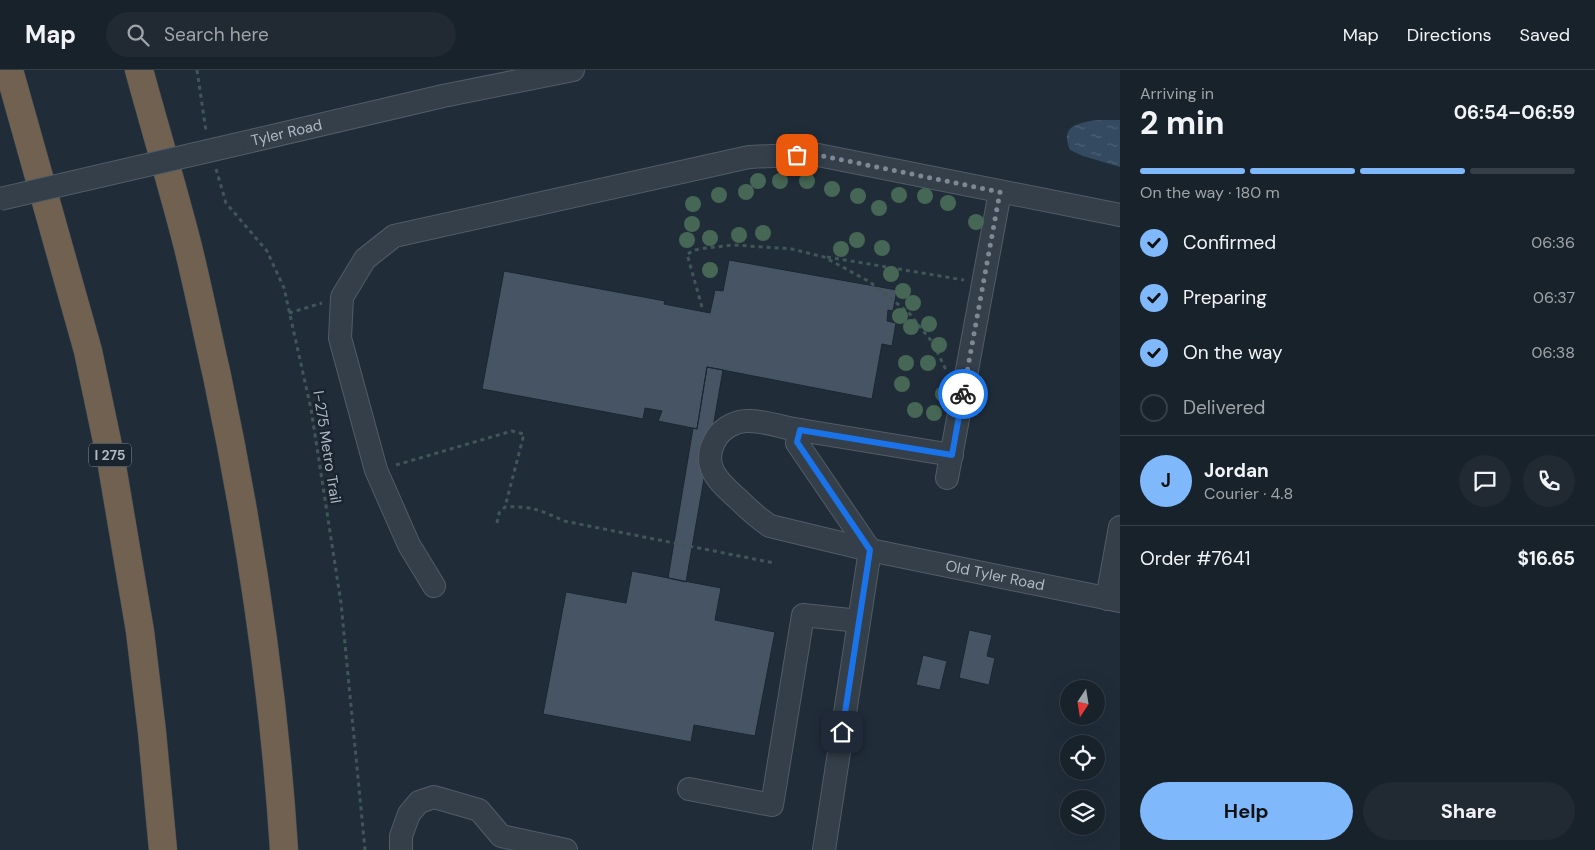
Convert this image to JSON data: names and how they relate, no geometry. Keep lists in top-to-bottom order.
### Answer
{
  "streets": {
    "highway": ["I 275"],
    "street": ["Tyler Road", "Old Tyler Road"],
    "path": ["I-275 Metro Trail"]
  },
  "north": "bottom",
  "page": {
    "header": "Map",
    "search": "Search here",
    "nav": ["Map", "Directions", "Saved"],
    "heading": ["2 min", "Arriving in", "06:54–06:59"],
    "panel": [
      "Jordan",
      "Courier · 4.8",
      "Order #7641",
      "$16.65"
    ],
    "bar": "On the way · 180 m",
    "list": [
      ["Confirmed", "06:36"],
      ["Preparing", "06:37"],
      ["On the way", "06:38"],
      "Delivered"
    ],
    "round": "J",
    "buttons": ["Help", "Share"]
  }
}
